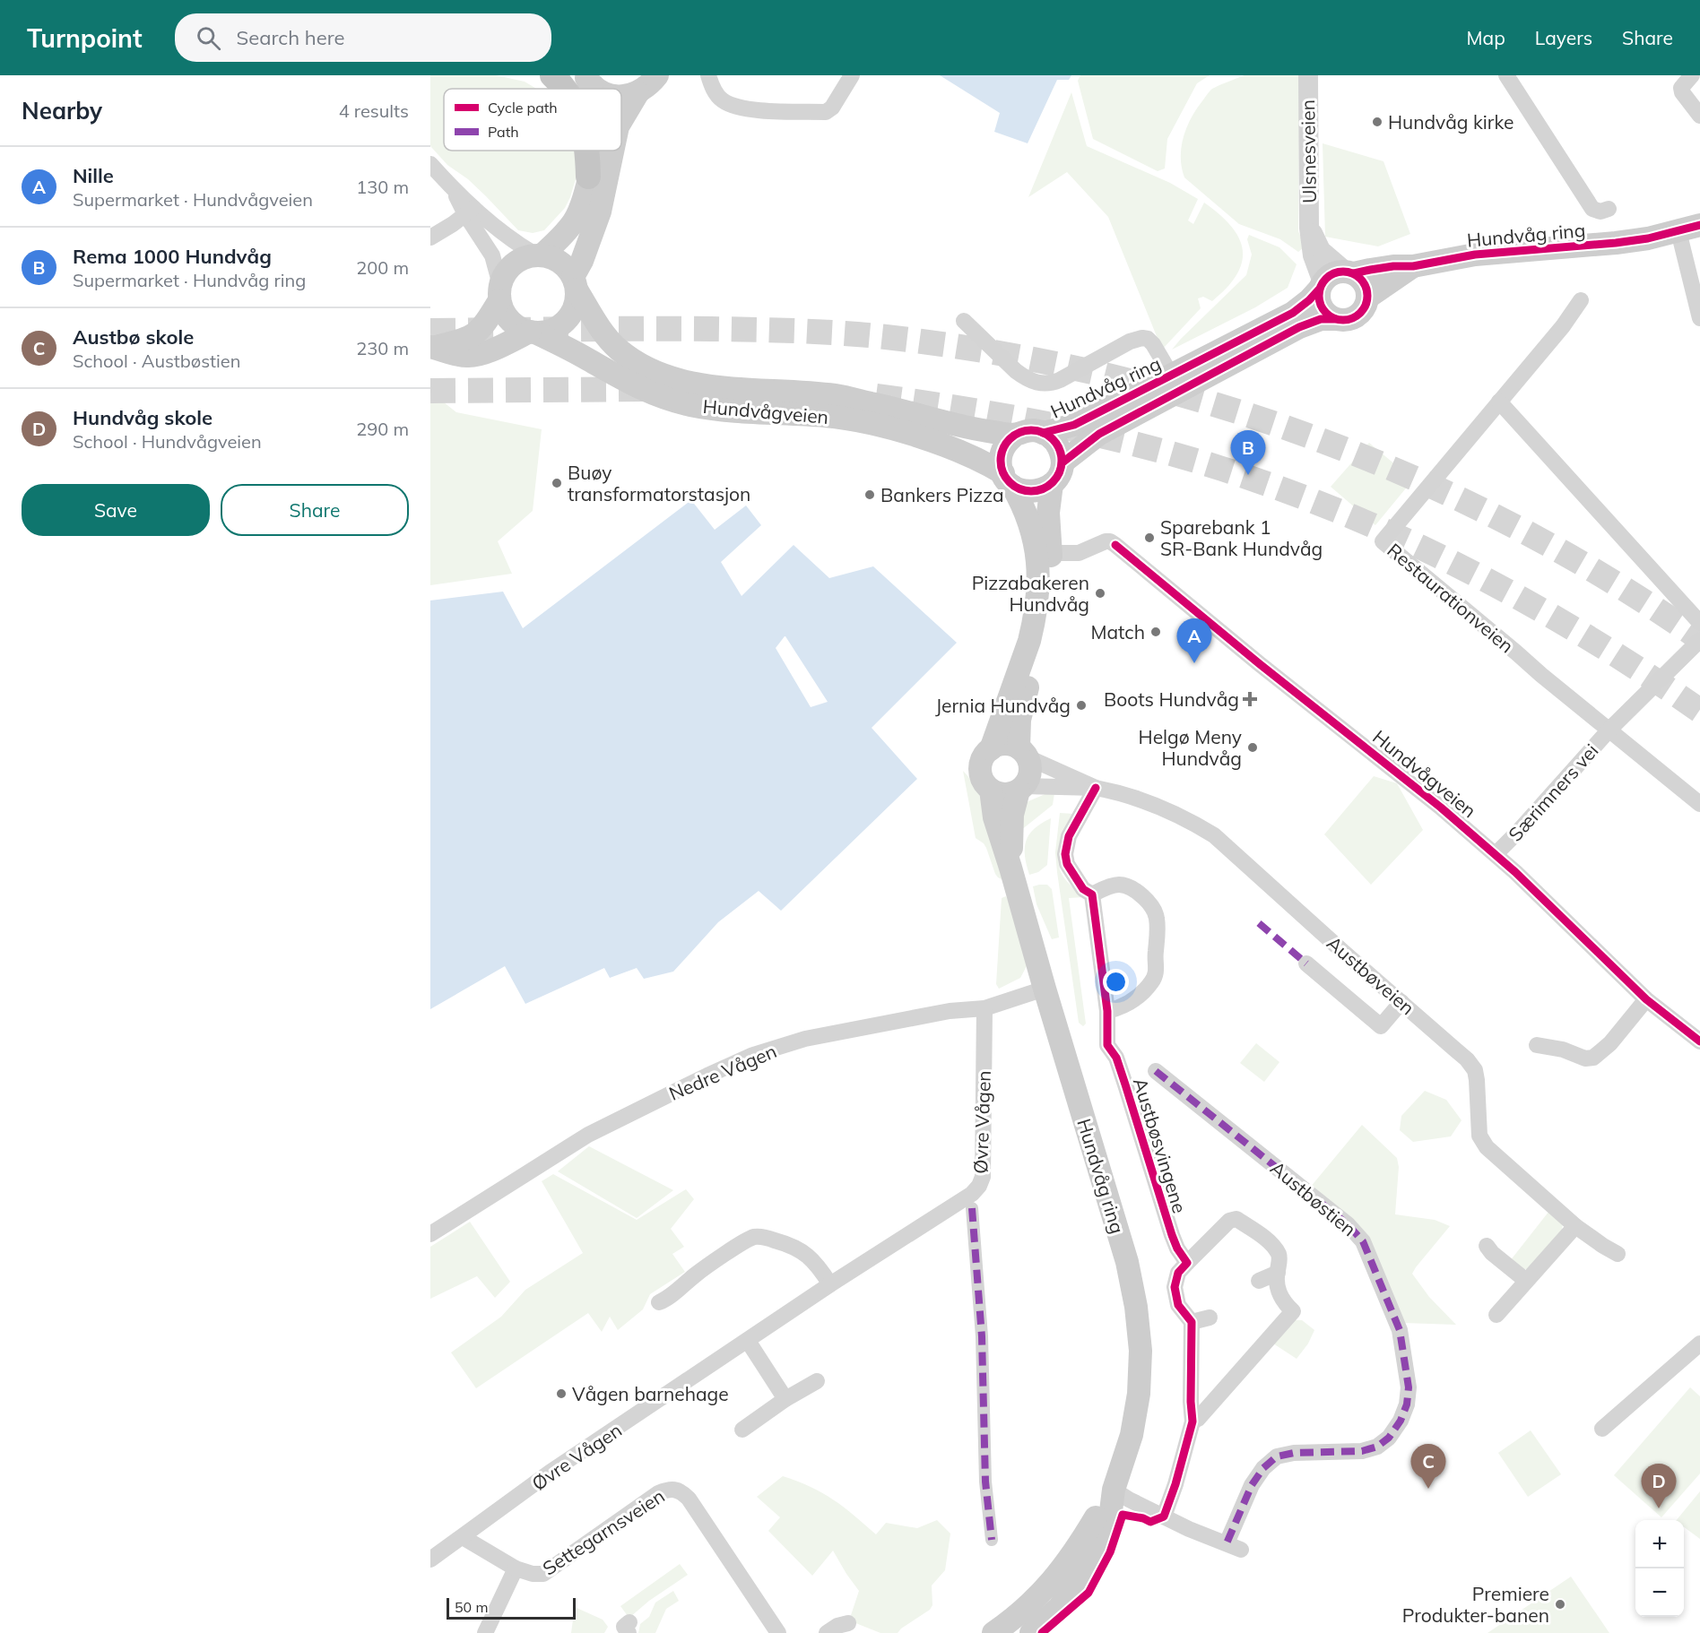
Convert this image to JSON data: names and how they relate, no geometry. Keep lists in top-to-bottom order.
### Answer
{
  "streets": {
    "main road": ["Hundvåg ring", "Hundvågveien"],
    "street": [
      "Ulsnesveien",
      "Restaurationveien",
      "Særimners vei",
      "Austbøveien",
      "Nedre Vågen",
      "Øvre Vågen",
      "Austbøsvingene",
      "Austbøstien",
      "Settegarnsveien"
    ]
  },
  "crossings": [
    ["Ulsnesveien", "Hundvåg ring"],
    ["Hundvåg ring", "Hundvågveien"],
    ["Hundvåg ring", "Austbøveien"],
    ["Hundvåg ring", "Nedre Vågen"],
    ["Hundvågveien", "Særimners vei"],
    ["Restaurationveien", "Særimners vei"],
    ["Nedre Vågen", "Øvre Vågen"],
    ["Øvre Vågen", "Settegarnsveien"]
  ],
  "places": {
    "other": [
      "Hundvåg kirke",
      "Buøy transformatorstasjon",
      "Bankers Pizza",
      "Sparebank 1 SR-Bank Hundvåg",
      "Pizzabakeren Hundvåg",
      "Match",
      "Jernia Hundvåg",
      "Helgø Meny Hundvåg",
      "Vågen barnehage",
      "Premiere Produkter-banen"
    ],
    "health": ["Boots Hundvåg"]
  },
  "legend": ["Cycle path", "Path"],
  "scale_bar": "50 m",
  "page": {
    "header": "Turnpoint",
    "search": "Search here",
    "nav": ["Map", "Layers", "Share"],
    "heading": ["Nearby", "4 results"],
    "list": [
      {
        "mark": "A",
        "name": "Nille",
        "note": "Supermarket · Hundvågveien",
        "value": "130 m"
      },
      {
        "mark": "B",
        "name": "Rema 1000 Hundvåg",
        "note": "Supermarket · Hundvåg ring",
        "value": "200 m"
      },
      {
        "mark": "C",
        "name": "Austbø skole",
        "note": "School · Austbøstien",
        "value": "230 m"
      },
      {
        "mark": "D",
        "name": "Hundvåg skole",
        "note": "School · Hundvågveien",
        "value": "290 m"
      }
    ],
    "pins": [
      "B",
      "A",
      "C",
      "D"
    ],
    "buttons": ["Save", "Share"],
    "map_buttons": ["+", "−"],
    "scale": "50 m"
  }
}
